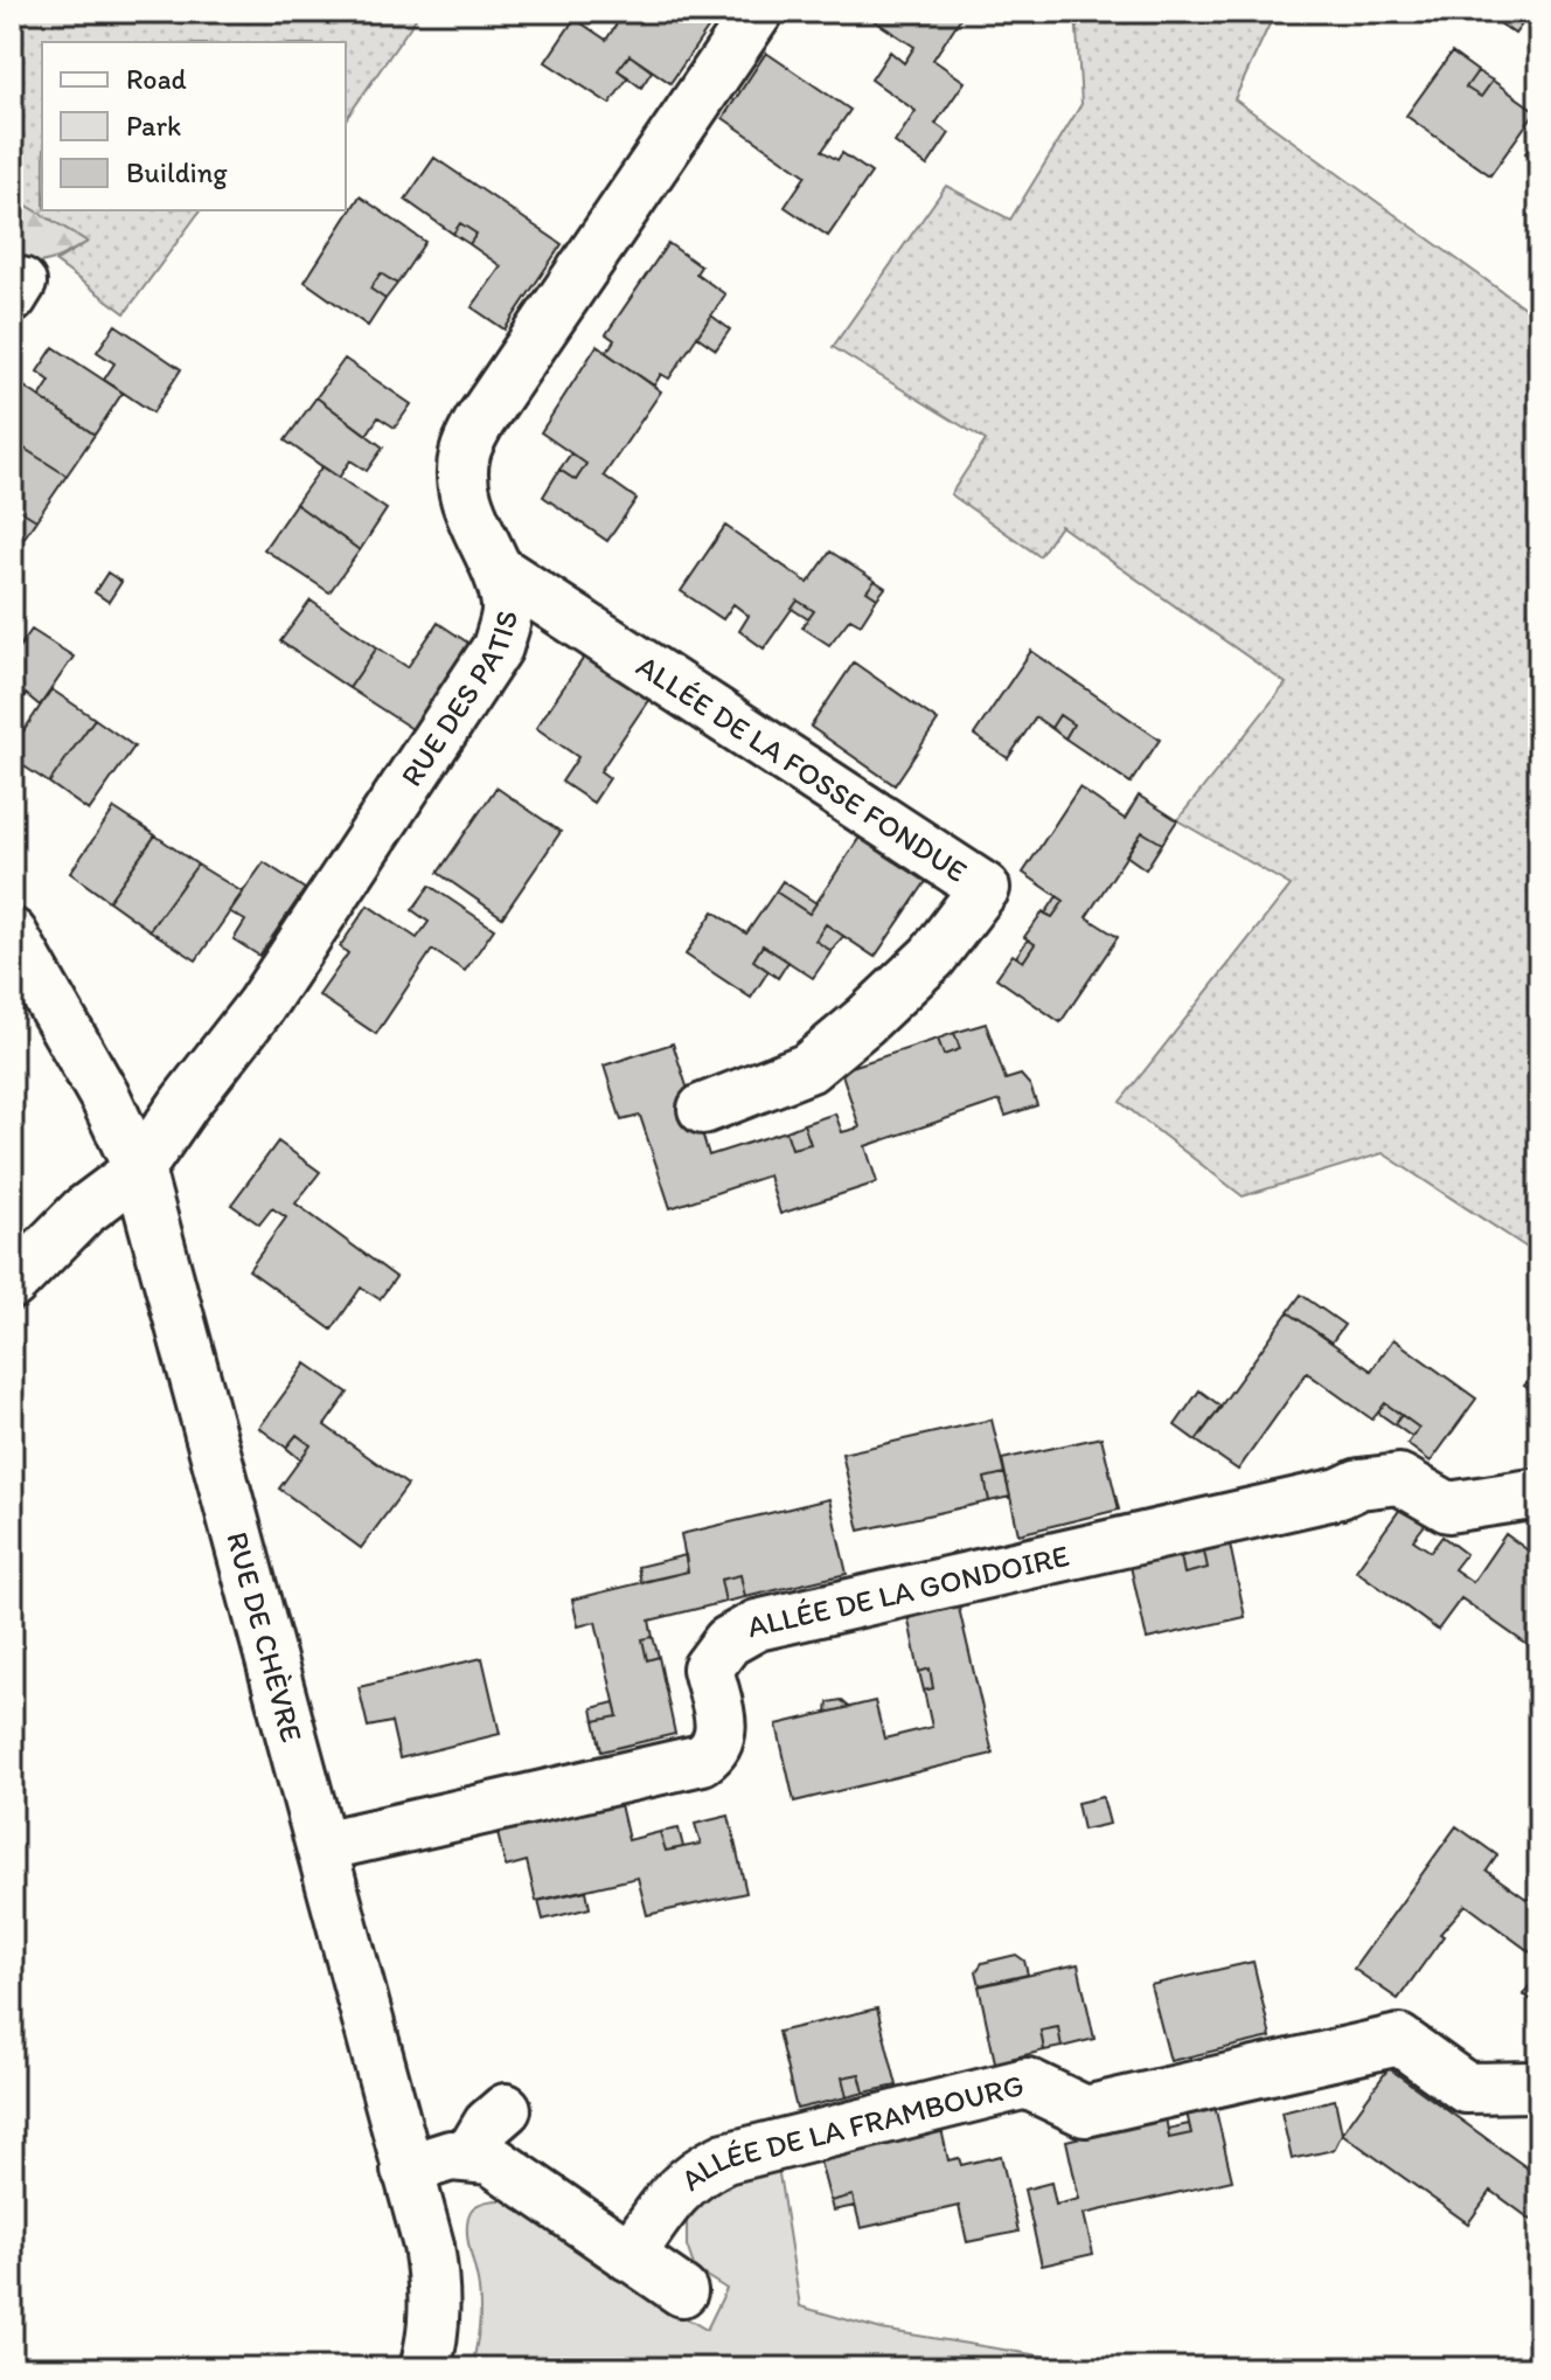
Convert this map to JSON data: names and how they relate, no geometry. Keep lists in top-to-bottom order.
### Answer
{
  "streets": {
    "street": [
      "RUE DES PATIS",
      "ALLÉE DE LA FOSSE FONDUE",
      "ALLÉE DE LA GONDOIRE",
      "RUE DE CHÈVRE",
      "ALLÉE DE LA FRAMBOURG"
    ]
  },
  "crossings": [
    ["RUE DES PATIS", "ALLÉE DE LA FOSSE FONDUE"],
    ["RUE DES PATIS", "RUE DE CHÈVRE"],
    ["ALLÉE DE LA GONDOIRE", "RUE DE CHÈVRE"]
  ],
  "legend": ["Road", "Park", "Building"]
}
